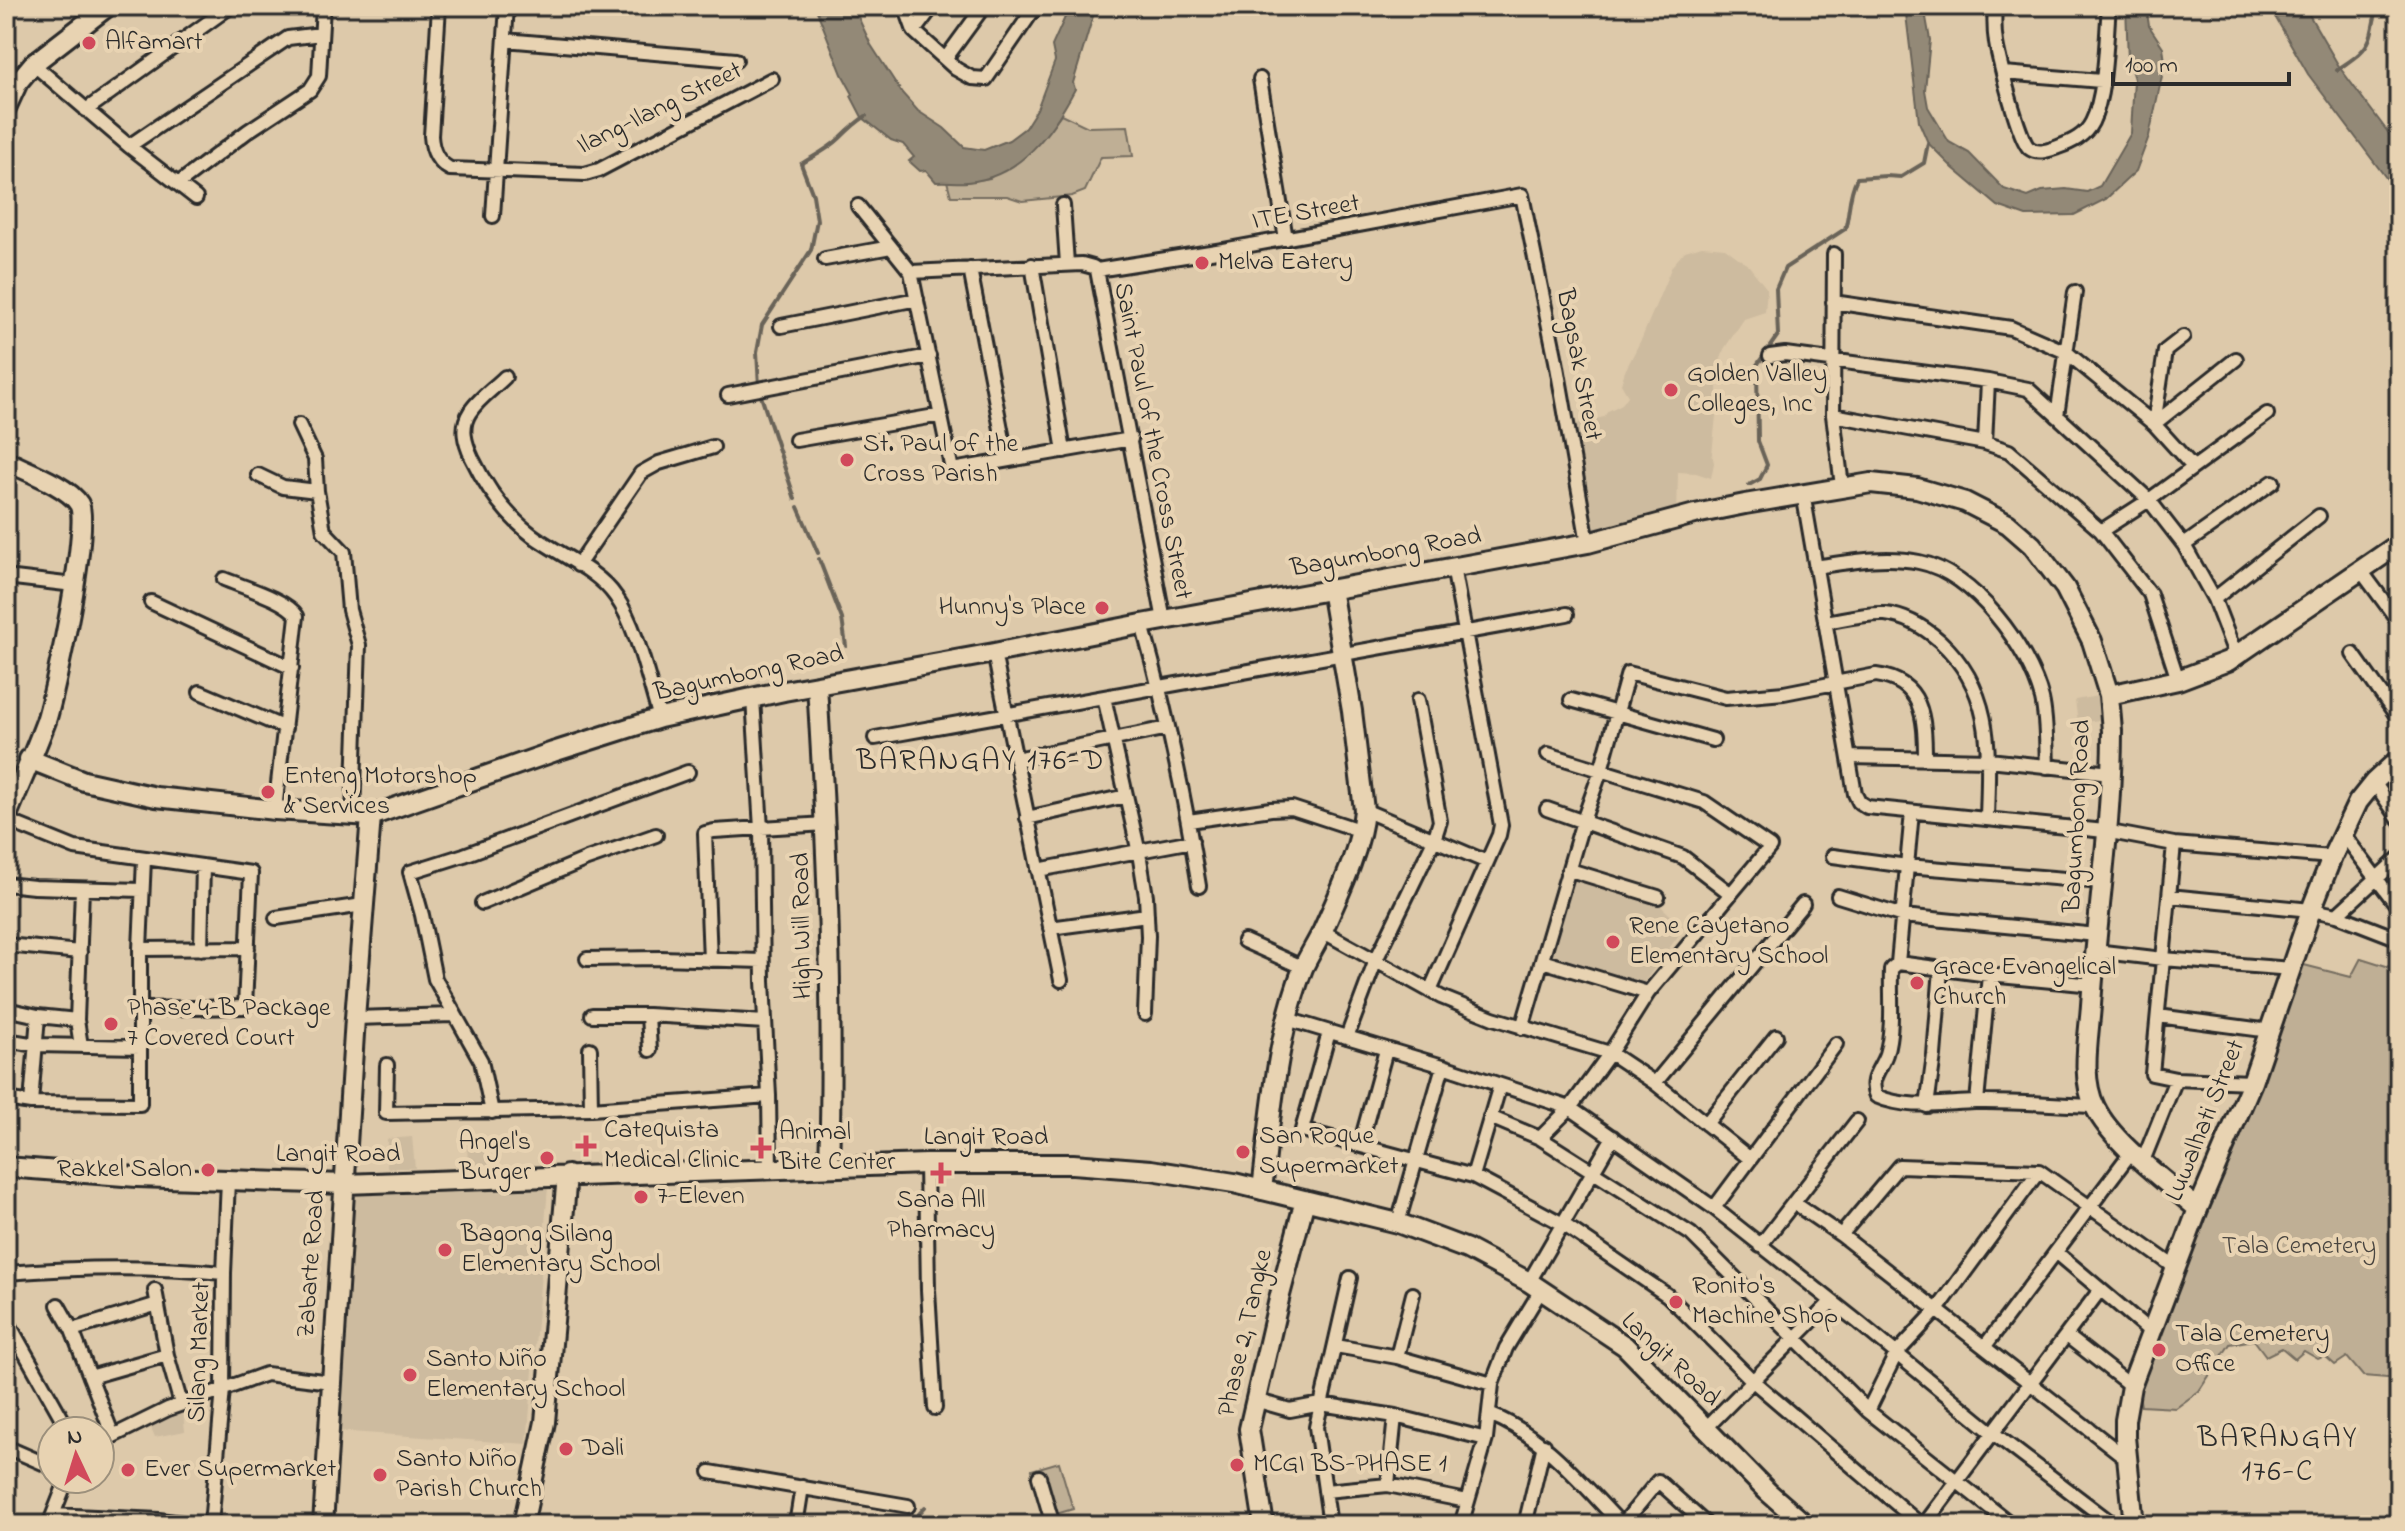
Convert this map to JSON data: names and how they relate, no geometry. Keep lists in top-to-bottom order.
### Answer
{
  "streets": {
    "street": [
      "Ilang-Ilang Street",
      "ITE Street",
      "Bagsak Street",
      "Saint Paul of the Cross Street",
      "Bagumbong Road",
      "High Will Road",
      "Luwalhati Street",
      "Langit Road",
      "Zabarte Road",
      "Phase 2, Tangke",
      "Silang Market"
    ]
  },
  "crossings": [
    ["ITE Street", "Bagsak Street"],
    ["ITE Street", "Saint Paul of the Cross Street"],
    ["Bagsak Street", "Bagumbong Road"],
    ["Saint Paul of the Cross Street", "Bagumbong Road"],
    ["Bagumbong Road", "High Will Road"],
    ["Bagumbong Road", "Luwalhati Street"],
    ["Bagumbong Road", "Zabarte Road"],
    ["High Will Road", "Langit Road"],
    ["Langit Road", "Zabarte Road"],
    ["Langit Road", "Phase 2, Tangke"],
    ["Langit Road", "Silang Market"]
  ],
  "districts": ["BARANGAY 176-D", "BARANGAY 176-C"],
  "parks": ["Tala Cemetery"],
  "places": {
    "other": [
      "Alfamart",
      "Melva Eatery",
      "Golden Valley Colleges, Inc",
      "St. Paul of the Cross Parish",
      "Hunny's Place",
      "Enteng Motorshop & Services",
      "Rene Cayetano Elementary School",
      "Grace Evangelical Church",
      "Phase 4-B Package 7 Covered Court",
      "San Roque Supermarket",
      "Angel's Burger",
      "Rakkel Salon",
      "7-Eleven",
      "Bagong Silang Elementary School",
      "Ronito's Machine Shop",
      "Tala Cemetery Office",
      "Santo Niño Elementary School",
      "Dali",
      "MCGI BS-PHASE 1",
      "Ever Supermarket",
      "Santo Niño Parish Church"
    ],
    "health": ["Catequista Medical Clinic", "Animal Bite Center", "Sana All Pharmacy"]
  },
  "scale_bar": "100 m",
  "north": "top"
}
